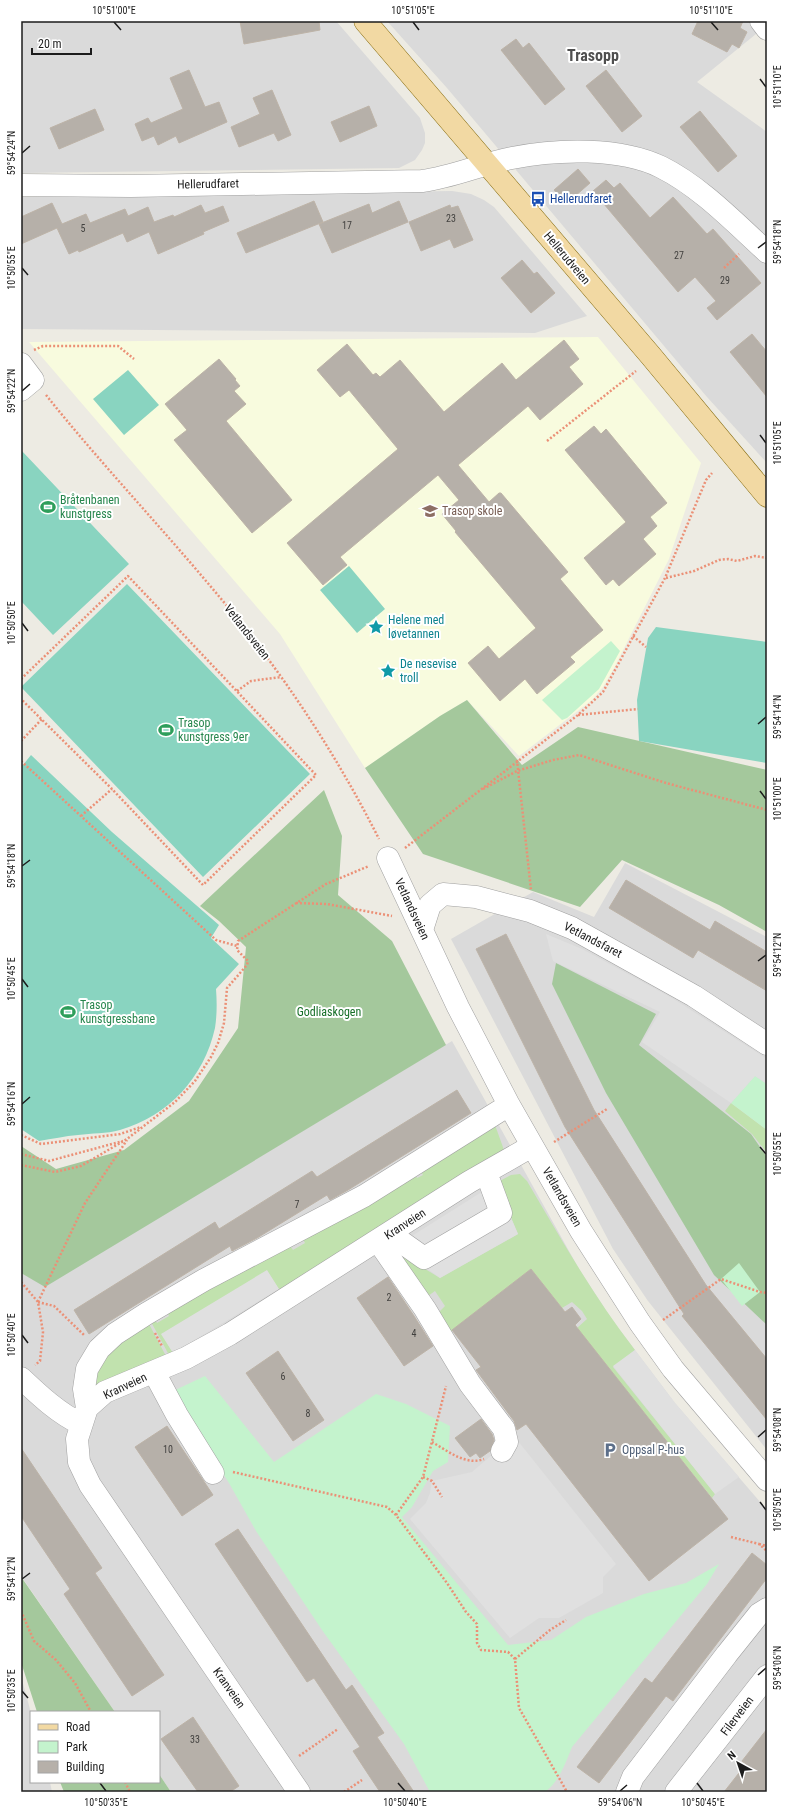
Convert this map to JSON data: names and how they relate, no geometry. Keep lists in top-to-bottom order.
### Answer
{
  "streets": {
    "main road": ["Hellerudveien"],
    "street": [
      "Hellerudfaret",
      "Vetlandsveien",
      "Vetlandsfaret",
      "Kranveien",
      "Filerveien"
    ]
  },
  "crossings": [
    ["Hellerudfaret", "Hellerudveien"],
    ["Vetlandsveien", "Vetlandsfaret"],
    ["Vetlandsveien", "Kranveien"]
  ],
  "districts": ["Trasopp"],
  "parks": ["Godliaskogen"],
  "places": {
    "bus stop": ["Hellerudfaret"],
    "sports": ["Bråtenbanen kunstgress", "Trasop kunstgress 9er", "Trasop kunstgressbane"],
    "school or university": ["Trasop skole"],
    "place": ["Helene med løvetannen", "De nesevise troll"],
    "parking": ["Oppsal P-hus"]
  },
  "house_numbers": [
    "23",
    "17",
    "5",
    "27",
    "29",
    "7",
    "2",
    "4",
    "6",
    "8",
    "10",
    "33"
  ],
  "legend": ["Road", "Park", "Building"],
  "scale_bar": "20 m",
  "north": "top left",
  "coordinates": [
    "10°51'00\"E",
    "10°51'05\"E",
    "10°51'10\"E",
    "59°54'24\"N",
    "59°54'18\"N",
    "10°50'55\"E",
    "59°54'22\"N",
    "10°50'50\"E",
    "59°54'14\"N",
    "59°54'12\"N",
    "10°50'45\"E",
    "59°54'16\"N",
    "10°50'40\"E",
    "59°54'08\"N",
    "59°54'06\"N",
    "10°50'35\"E"
  ]
}
